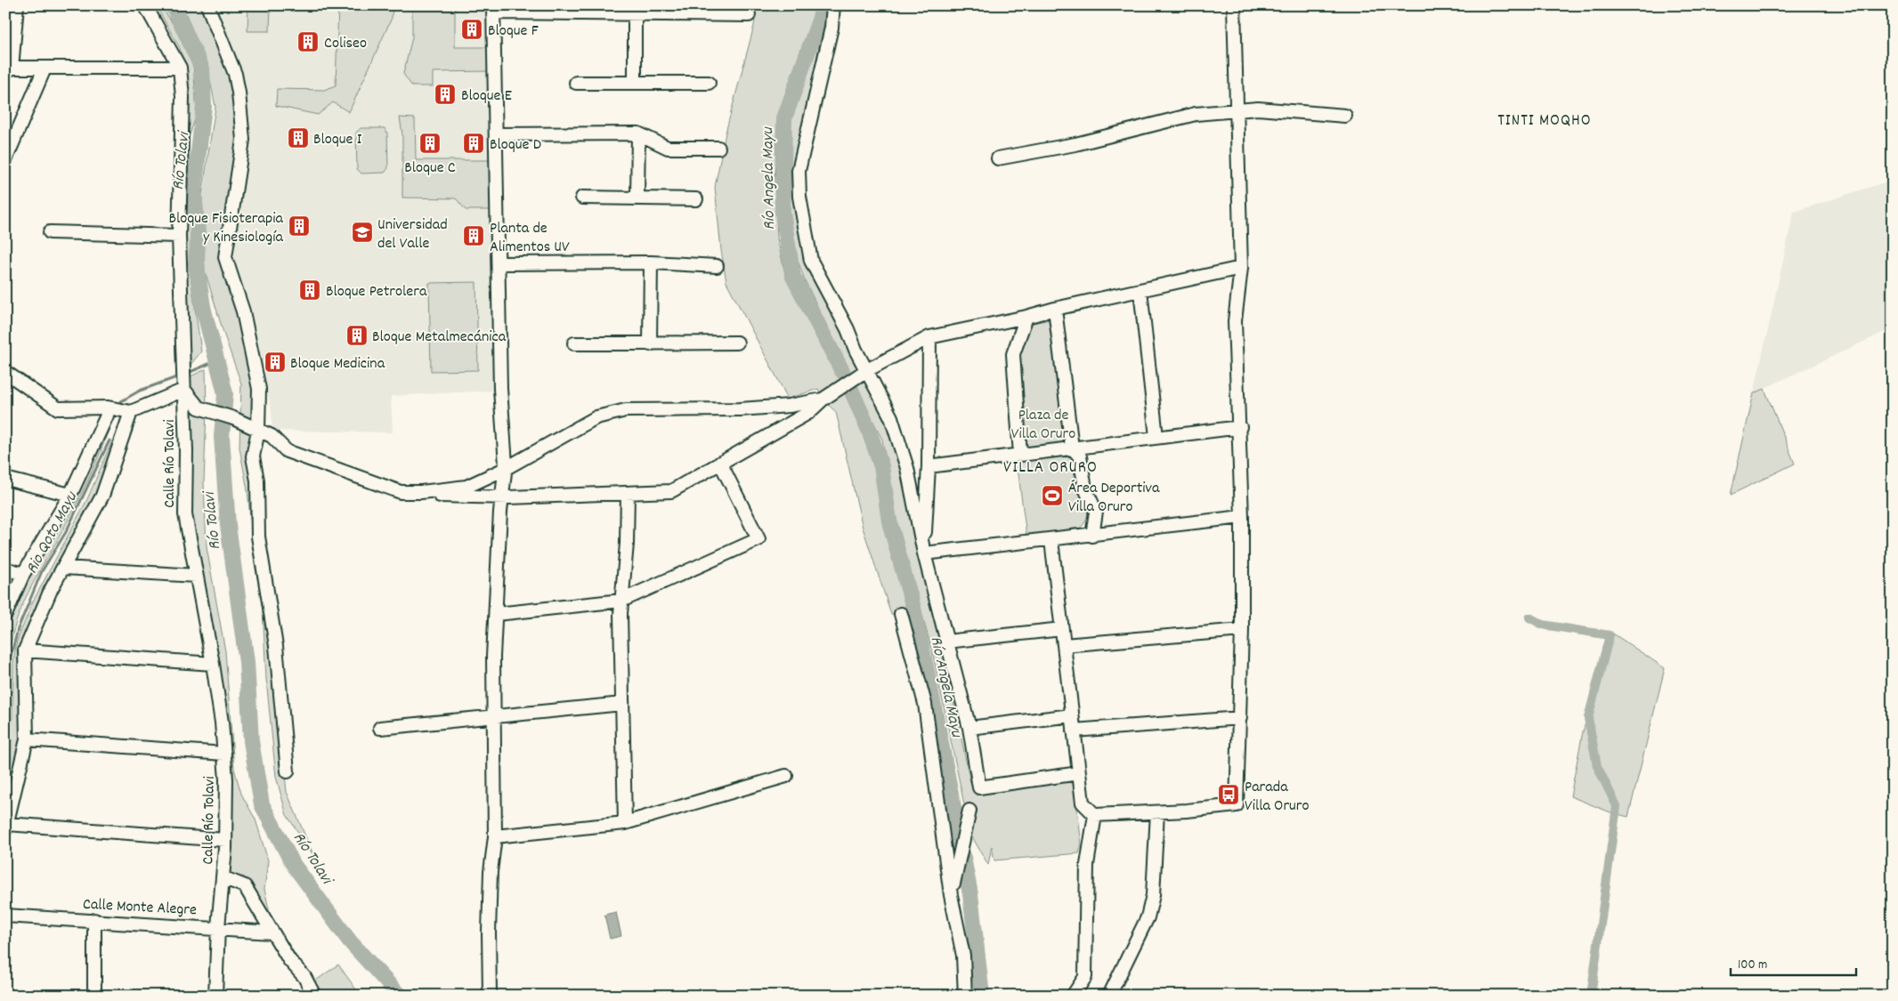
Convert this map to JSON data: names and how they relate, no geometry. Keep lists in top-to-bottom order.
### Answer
{
  "streets": {
    "street": ["Calle Río Tolavi", "Calle Monte Alegre"]
  },
  "crossings": [
    ["Calle Río Tolavi", "Calle Monte Alegre"]
  ],
  "districts": ["TINTI MOQHO", "VILLA ORURO"],
  "water": ["Río Tolavi", "Río Angela Mayu", "Rio Qoto Mayu"],
  "parks": ["Plaza de Villa Oruro"],
  "places": {
    "building": [
      "Bloque F",
      "Coliseo",
      "Bloque E",
      "Bloque I",
      "Bloque C",
      "Bloque D",
      "Bloque Fisioterapia y Kinesiología",
      "Planta de Alimentos UV",
      "Bloque Petrolera",
      "Bloque Metalmecánica",
      "Bloque Medicina"
    ],
    "school or university": ["Universidad del Valle"],
    "sports": ["Área Deportiva Villa Oruro"],
    "bus stop": ["Parada Villa Oruro"]
  },
  "scale_bar": "100 m"
}
